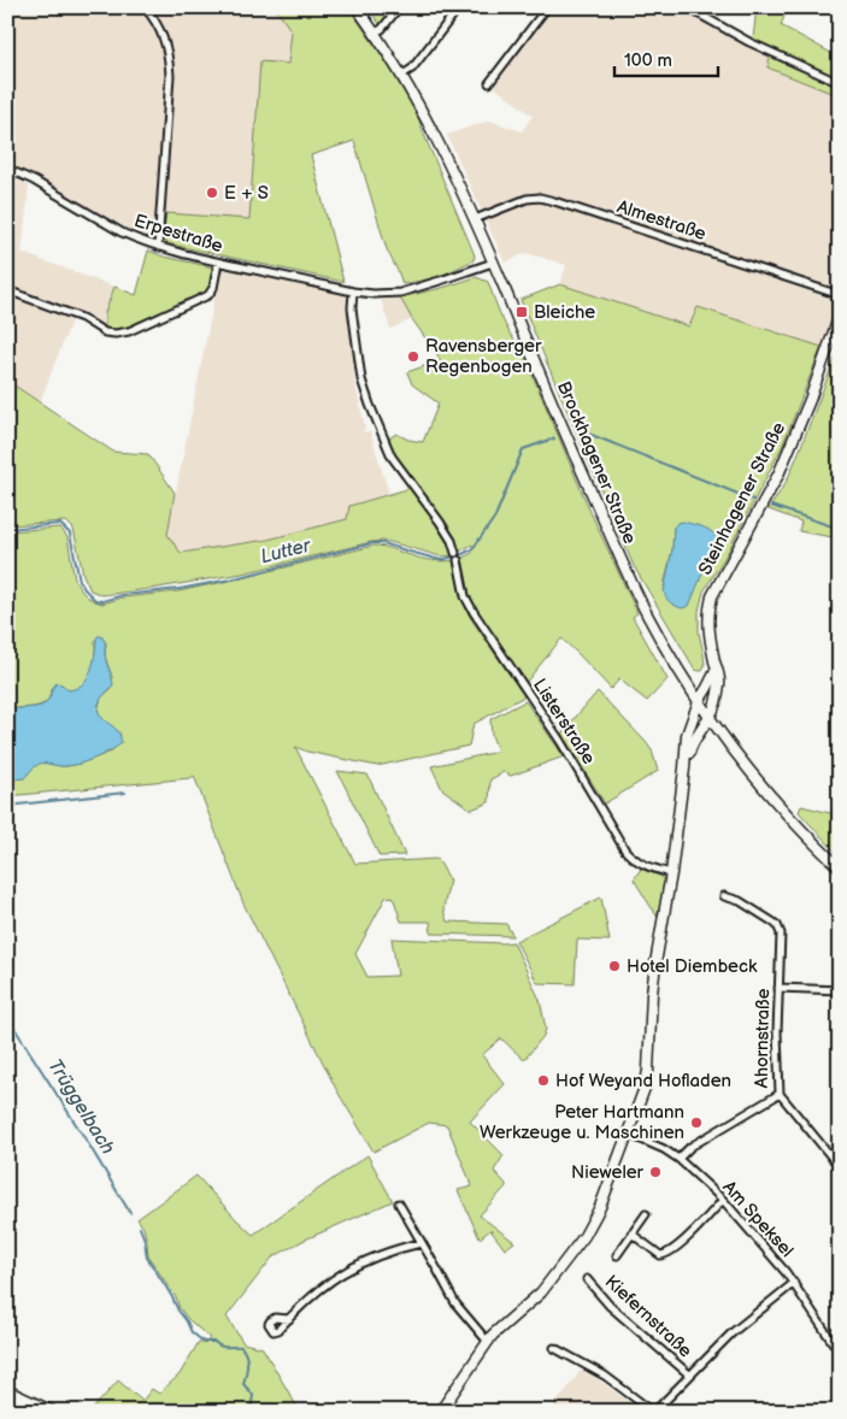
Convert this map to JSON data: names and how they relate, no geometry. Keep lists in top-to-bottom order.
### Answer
{
  "streets": {
    "main road": ["Brockhagener Straße", "Steinhagener Straße"],
    "street": [
      "Almestraße",
      "Erpestraße",
      "Listerstraße",
      "Ahornstraße",
      "Am Speksel",
      "Kiefernstraße"
    ]
  },
  "crossings": [
    ["Almestraße", "Brockhagener Straße"],
    ["Erpestraße", "Brockhagener Straße"],
    ["Brockhagener Straße", "Steinhagener Straße"],
    ["Steinhagener Straße", "Listerstraße"],
    ["Steinhagener Straße", "Am Speksel"],
    ["Ahornstraße", "Am Speksel"]
  ],
  "water": ["Lutter", "Trüggelbach"],
  "places": {
    "other": [
      "E + S",
      "Ravensberger Regenbogen",
      "Hotel Diembeck",
      "Hof Weyand Hofladen",
      "Peter Hartmann Werkzeuge u. Maschinen",
      "Nieweler"
    ],
    "transit": ["Bleiche"]
  },
  "scale_bar": "100 m"
}
